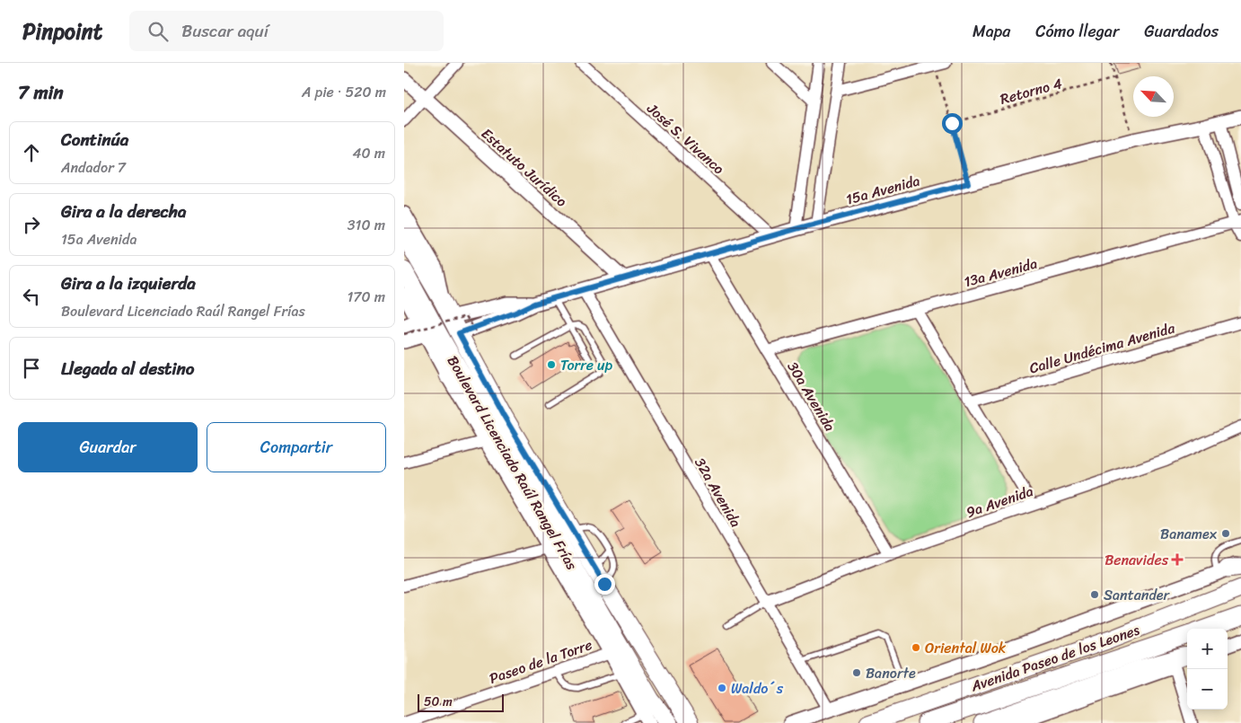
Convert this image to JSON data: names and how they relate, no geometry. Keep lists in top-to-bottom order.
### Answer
{
  "streets": {
    "main road": ["Boulevard Licenciado Raúl Rangel Frías", "Avenida Paseo de los Leones"],
    "street": [
      "José S. Vivanco",
      "Estatuto Jurídico",
      "15a Avenida",
      "13a Avenida",
      "Calle Undécima Avenida",
      "30a Avenida",
      "32a Avenida",
      "9a Avenida",
      "Paseo de la Torre"
    ],
    "path": ["Retorno 4"]
  },
  "crossings": [
    ["José S. Vivanco", "15a Avenida"],
    ["Estatuto Jurídico", "15a Avenida"],
    ["15a Avenida", "30a Avenida"],
    ["15a Avenida", "Boulevard Licenciado Raúl Rangel Frías"],
    ["15a Avenida", "32a Avenida"],
    ["13a Avenida", "30a Avenida"],
    ["30a Avenida", "9a Avenida"],
    ["32a Avenida", "9a Avenida"]
  ],
  "places": {
    "other": [
      "Torre up",
      "Banamex",
      "Santander",
      "Oriental Wok",
      "Banorte",
      "Waldo´s"
    ],
    "health": ["Benavides"]
  },
  "scale_bar": "50 m",
  "north": "top left",
  "page": {
    "header": "Pinpoint",
    "search": "Buscar aquí",
    "nav": ["Mapa", "Cómo llegar", "Guardados"],
    "heading": ["7 min", "A pie · 520 m"],
    "list": [
      ["Continúa", "Andador 7", "40 m"],
      ["Gira a la derecha", "15a Avenida", "310 m"],
      ["Gira a la izquierda", "Boulevard Licenciado Raúl Rangel Frías", "170 m"],
      "Llegada al destino"
    ],
    "buttons": ["Guardar", "Compartir"],
    "map_buttons": ["+", "−"],
    "scale": "50 m"
  }
}
